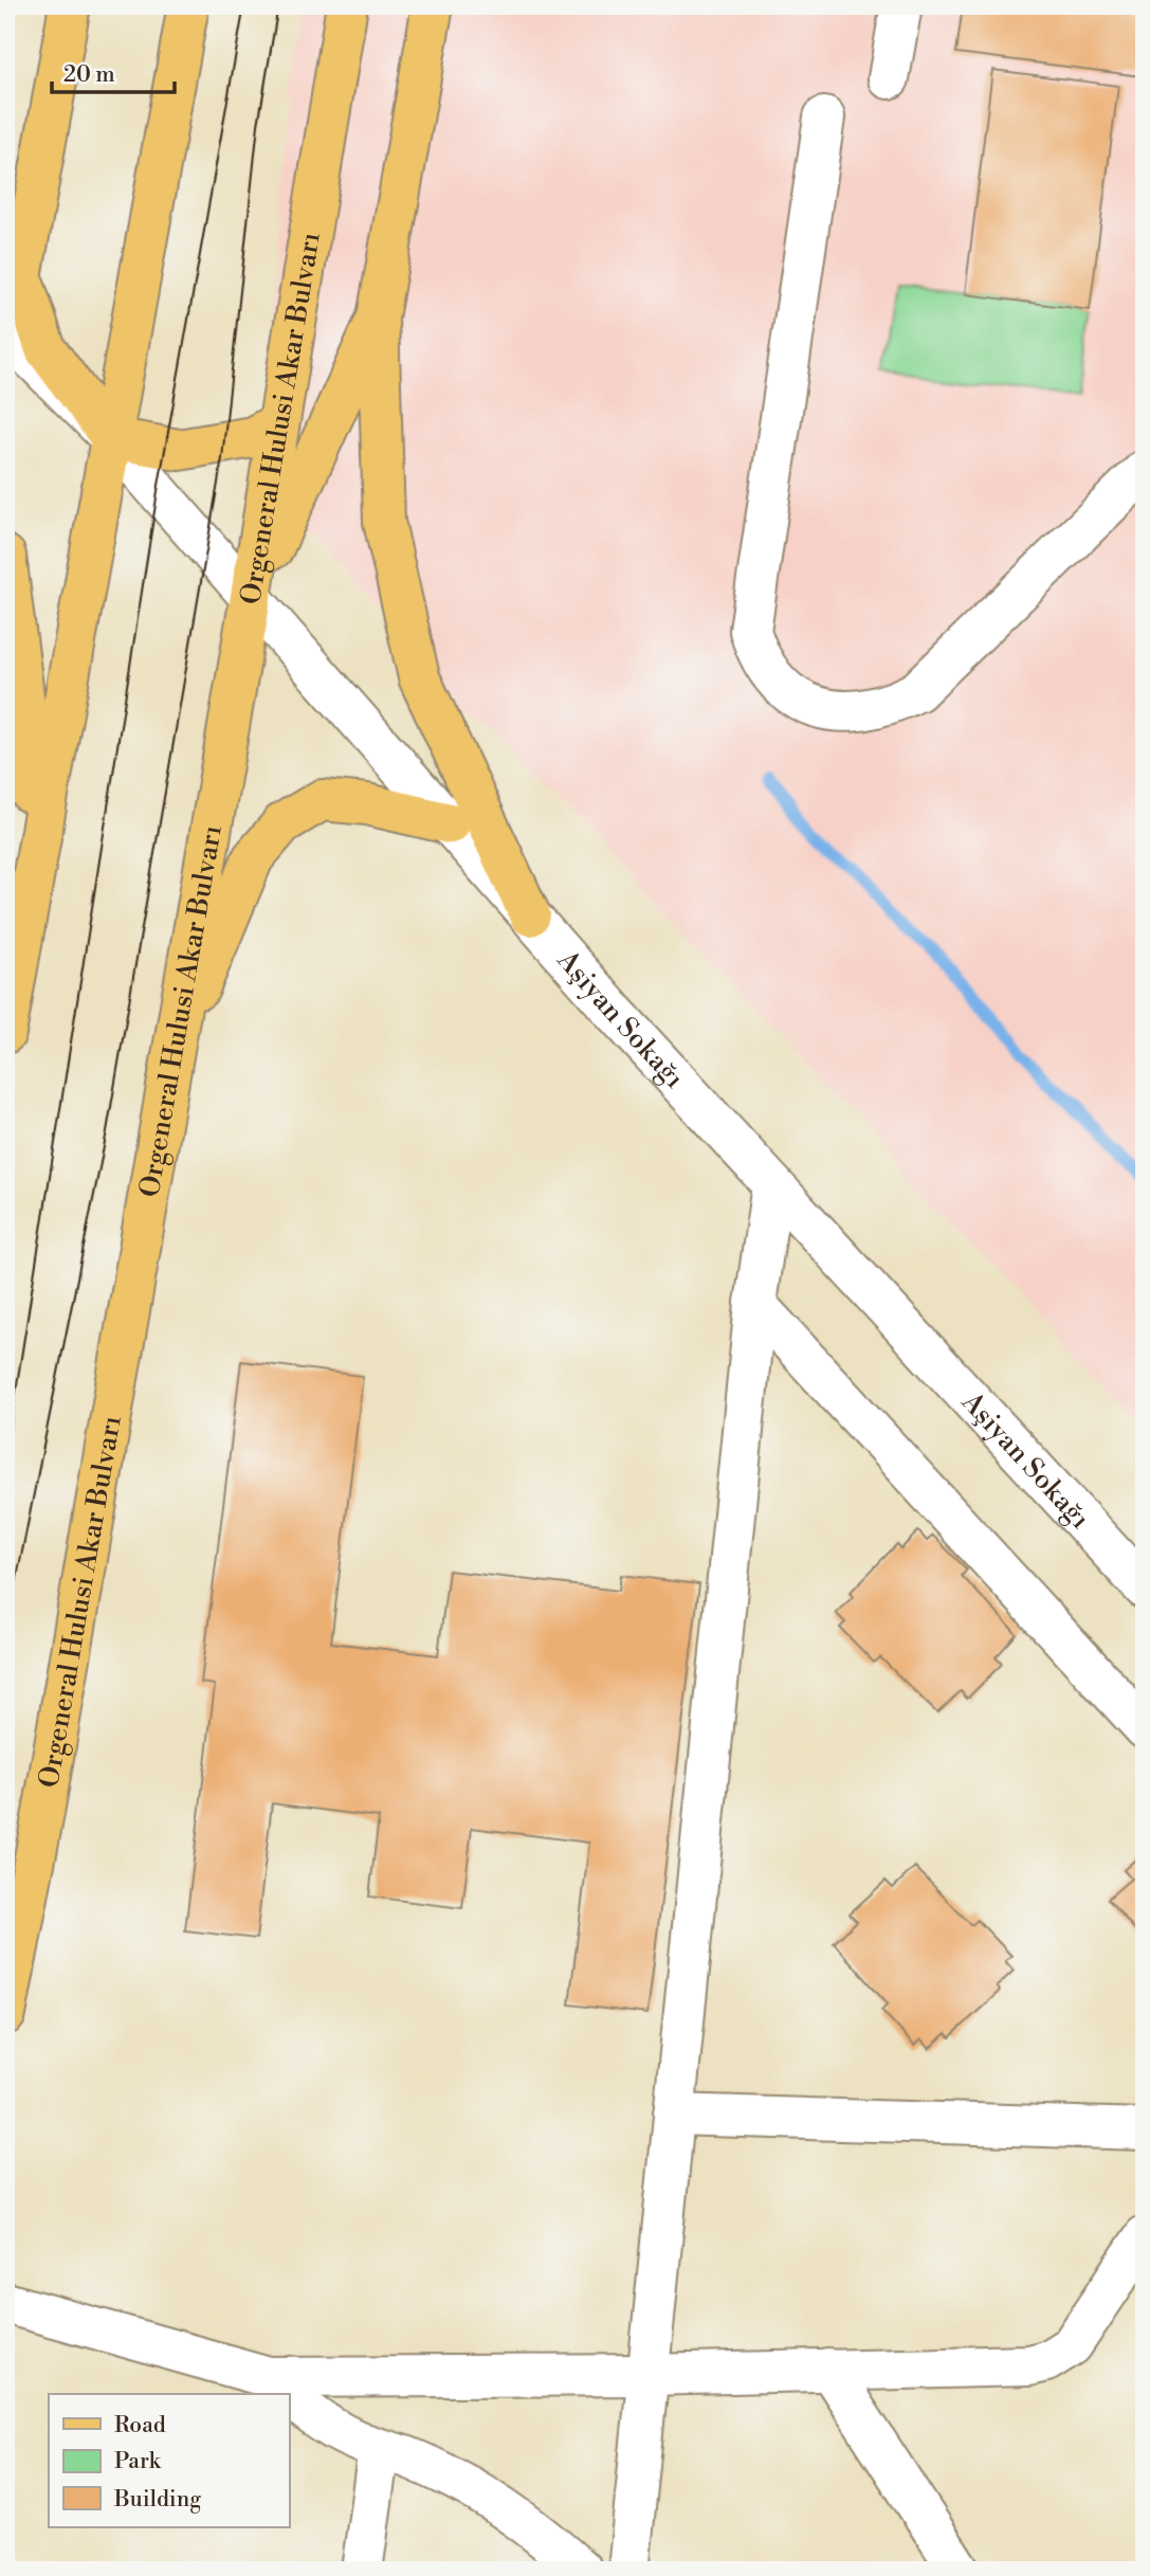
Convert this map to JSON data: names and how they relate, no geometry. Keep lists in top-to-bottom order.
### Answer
{
  "streets": {
    "main road": ["Orgeneral Hulusi Akar Bulvarı"],
    "street": ["Aşiyan Sokağı"]
  },
  "crossings": [
    ["Orgeneral Hulusi Akar Bulvarı", "Aşiyan Sokağı"]
  ],
  "legend": ["Road", "Park", "Building"],
  "scale_bar": "20 m"
}
